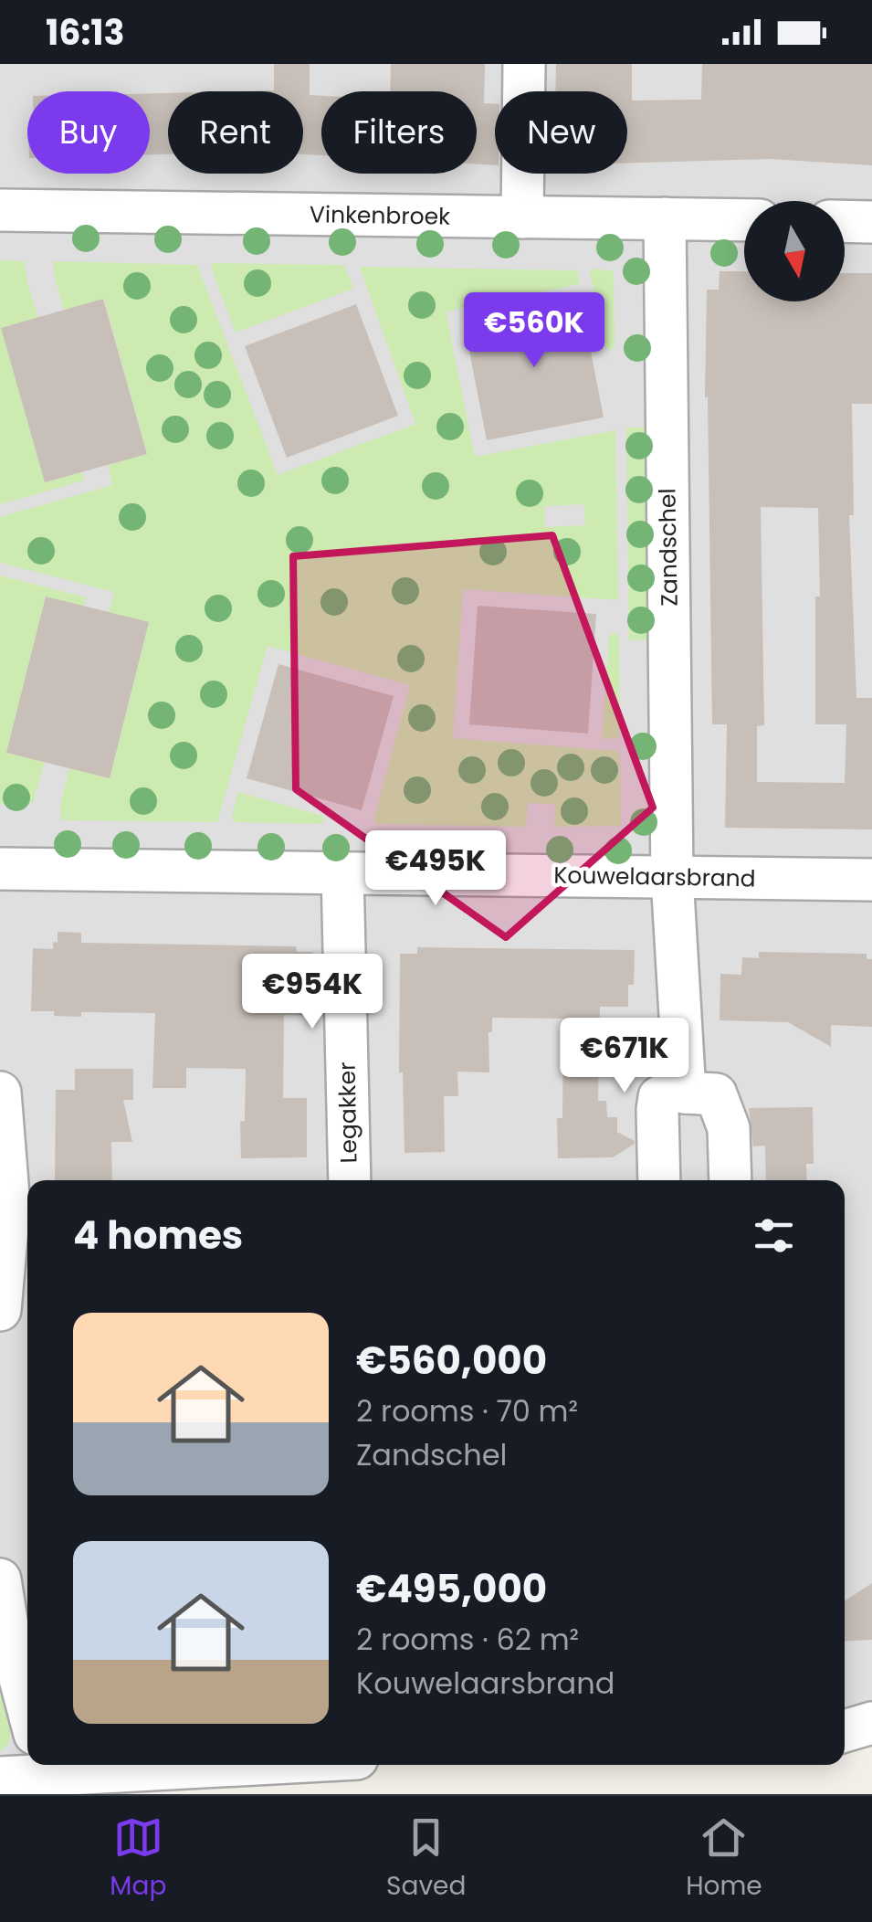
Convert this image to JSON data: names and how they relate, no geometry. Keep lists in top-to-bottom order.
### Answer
{
  "streets": {
    "street": [
      "Vinkenbroek",
      "Zandschel",
      "Kouwelaarsbrand",
      "Legakker"
    ]
  },
  "crossings": [
    ["Vinkenbroek", "Zandschel"],
    ["Zandschel", "Kouwelaarsbrand"],
    ["Kouwelaarsbrand", "Legakker"]
  ],
  "north": "bottom",
  "page": {
    "status": "16:13",
    "chip": [
      "Buy",
      "Rent",
      "Filters",
      "New"
    ],
    "price": [
      "€560K",
      "€495K",
      "€954K",
      "€671K"
    ],
    "heading": "4 homes",
    "list": [
      {
        "name": "€560,000",
        "note": "2 rooms · 70 m² · Zandschel"
      },
      {
        "name": "€495,000",
        "note": "2 rooms · 62 m² · Kouwelaarsbrand"
      }
    ],
    "tabs": ["Map", "Saved", "Home"]
  }
}
